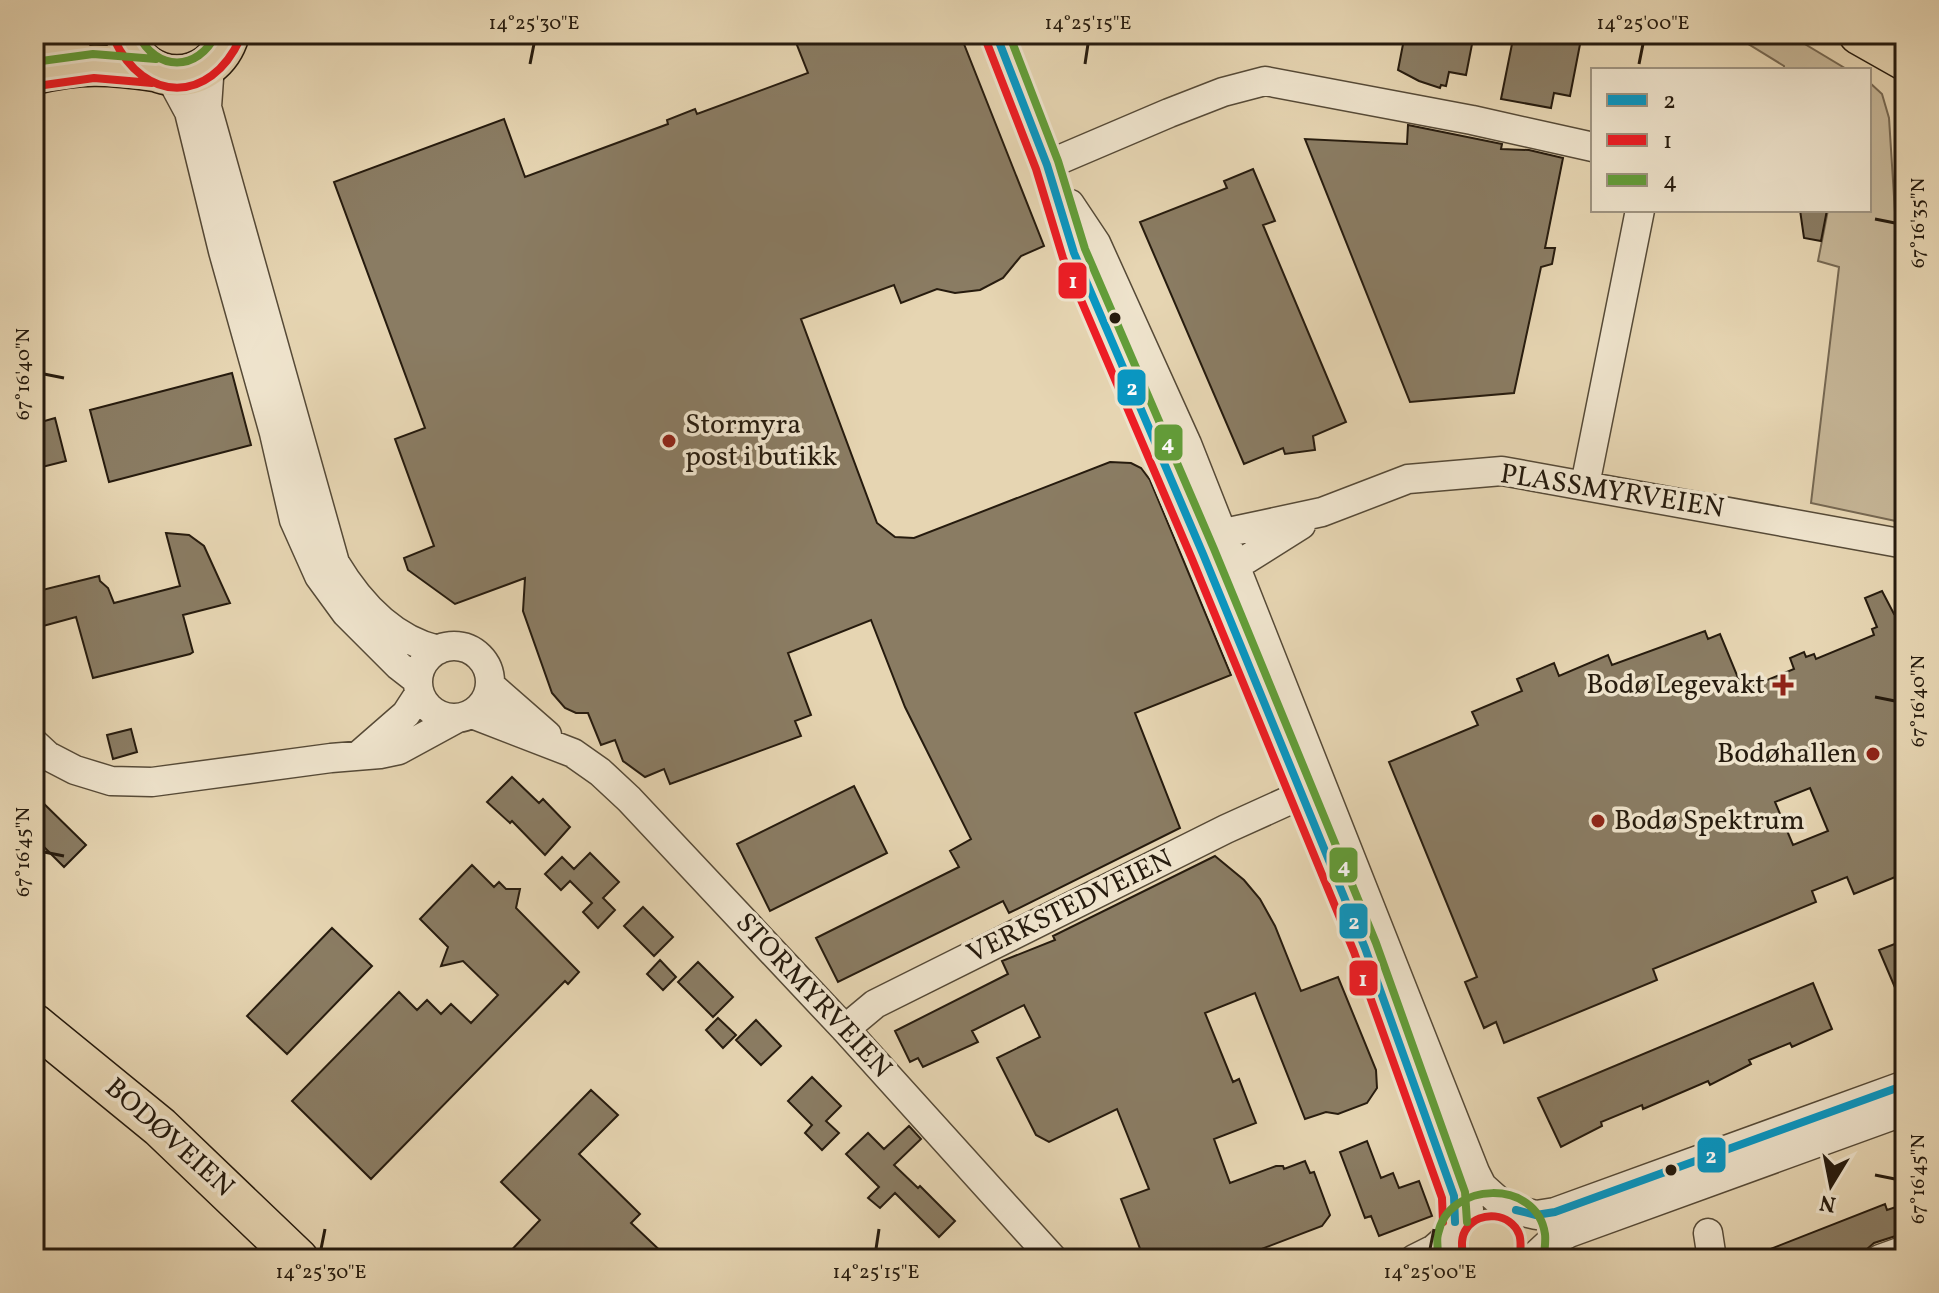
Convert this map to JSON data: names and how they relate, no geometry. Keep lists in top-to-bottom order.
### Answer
{
  "streets": {
    "highway": ["BODØVEIEN"],
    "street": ["PLASSMYRVEIEN", "VERKSTEDVEIEN", "STORMYRVEIEN"]
  },
  "crossings": [
    ["VERKSTEDVEIEN", "STORMYRVEIEN"]
  ],
  "places": {
    "other": ["Stormyra post i butikk", "Bodøhallen", "Bodø Spektrum"],
    "health": ["Bodø Legevakt"]
  },
  "lines": ["transit line 2", "transit line 4", "transit line 1"],
  "legend": ["2", "1", "4"],
  "north": "bottom",
  "coordinates": [
    "14°25'30\"E",
    "14°25'15\"E",
    "14°25'00\"E",
    "67°16'35\"N",
    "67°16'40\"N",
    "67°16'45\"N"
  ]
}
